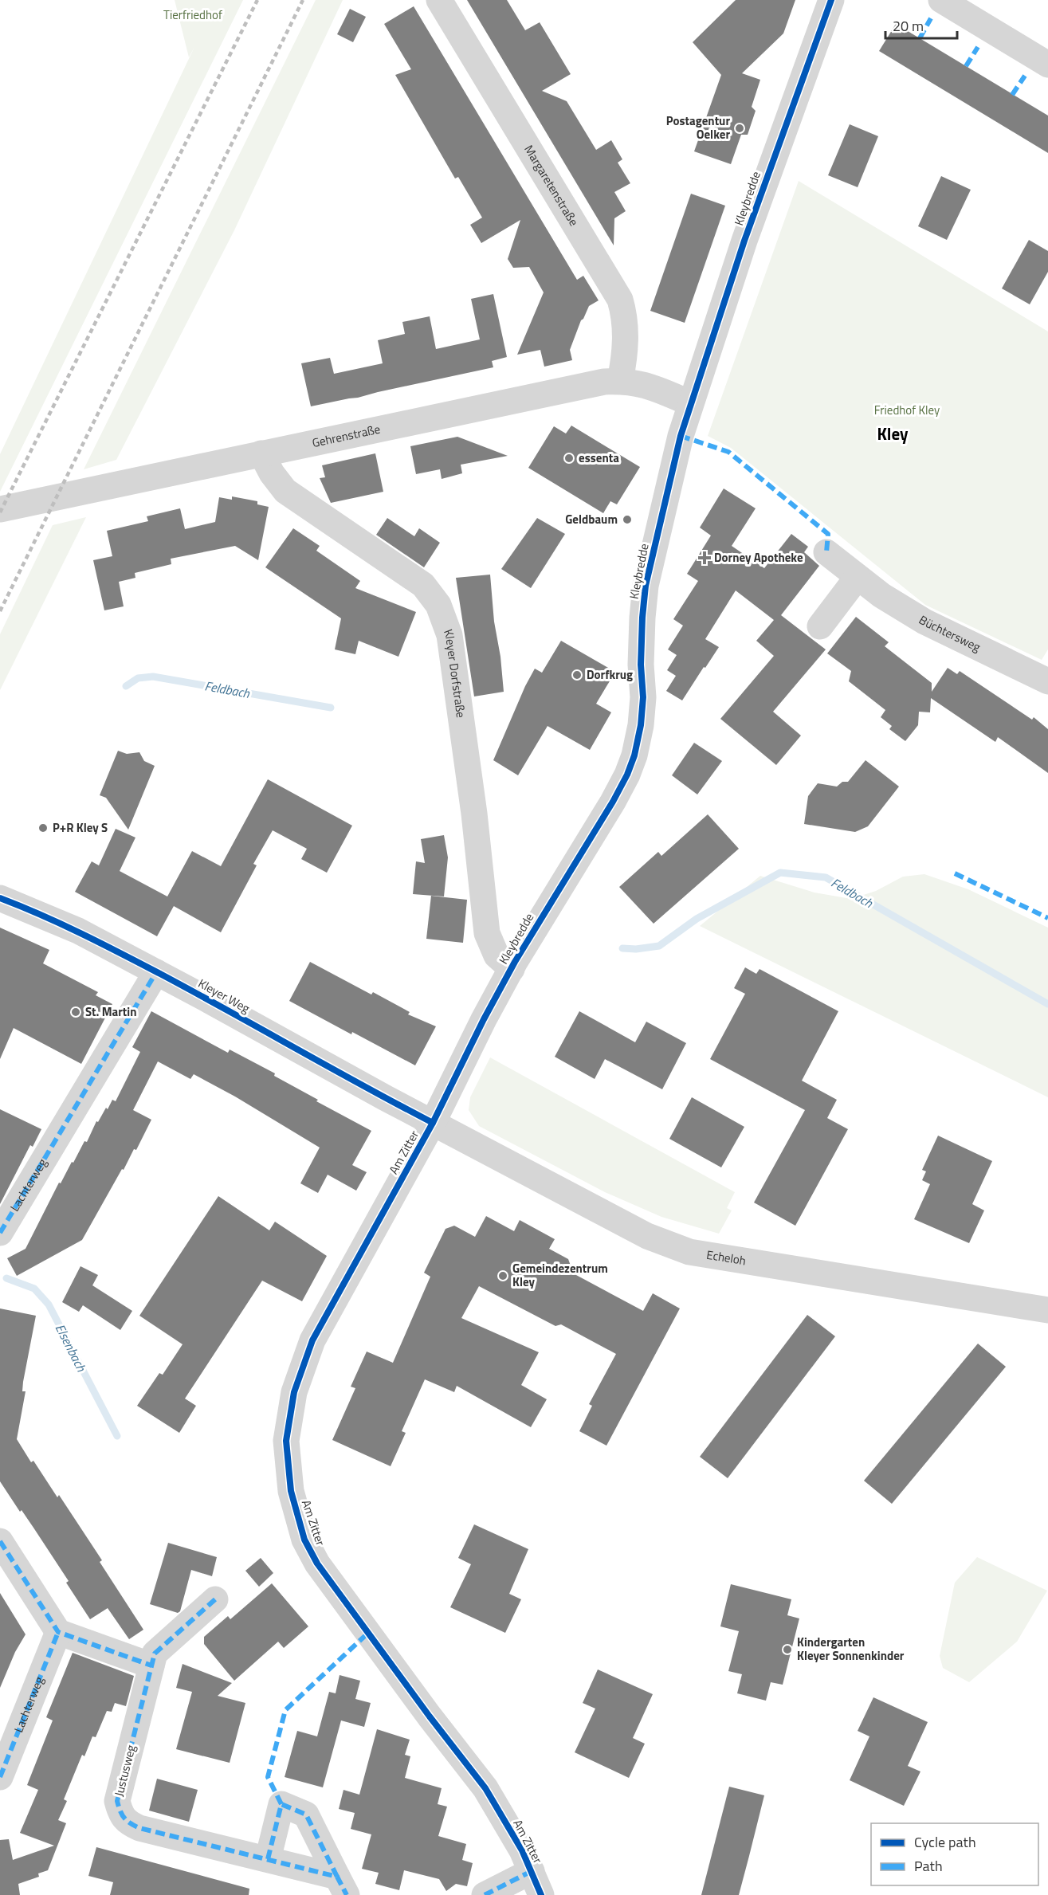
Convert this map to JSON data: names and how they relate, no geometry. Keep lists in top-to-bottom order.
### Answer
{
  "streets": {
    "street": [
      "Margaretenstraße",
      "Kleybredde",
      "Gehrenstraße",
      "Büchtersweg",
      "Kleyer Dorfstraße",
      "Kleyer Weg",
      "Am Zitter",
      "Lachterweg",
      "Echeloh",
      "Justusweg"
    ]
  },
  "crossings": [
    ["Margaretenstraße", "Gehrenstraße"],
    ["Kleybredde", "Gehrenstraße"],
    ["Kleybredde", "Kleyer Dorfstraße"],
    ["Kleybredde", "Kleyer Weg"],
    ["Kleybredde", "Am Zitter"],
    ["Kleybredde", "Echeloh"],
    ["Gehrenstraße", "Kleyer Dorfstraße"],
    ["Kleyer Weg", "Am Zitter"],
    ["Kleyer Weg", "Lachterweg"],
    ["Kleyer Weg", "Echeloh"],
    ["Am Zitter", "Echeloh"]
  ],
  "districts": ["Kley"],
  "water": ["Feldbach", "Elsenbach"],
  "parks": ["Tierfriedhof", "Friedhof Kley"],
  "places": {
    "other": [
      "Postagentur Oelker",
      "essenta",
      "Geldbaum",
      "Dorfkrug",
      "P+R Kley S",
      "St. Martin",
      "Gemeindezentrum Kley",
      "Kindergarten Kleyer Sonnenkinder"
    ],
    "health": ["Dorney Apotheke"]
  },
  "legend": ["Cycle path", "Path"],
  "scale_bar": "20 m"
}
